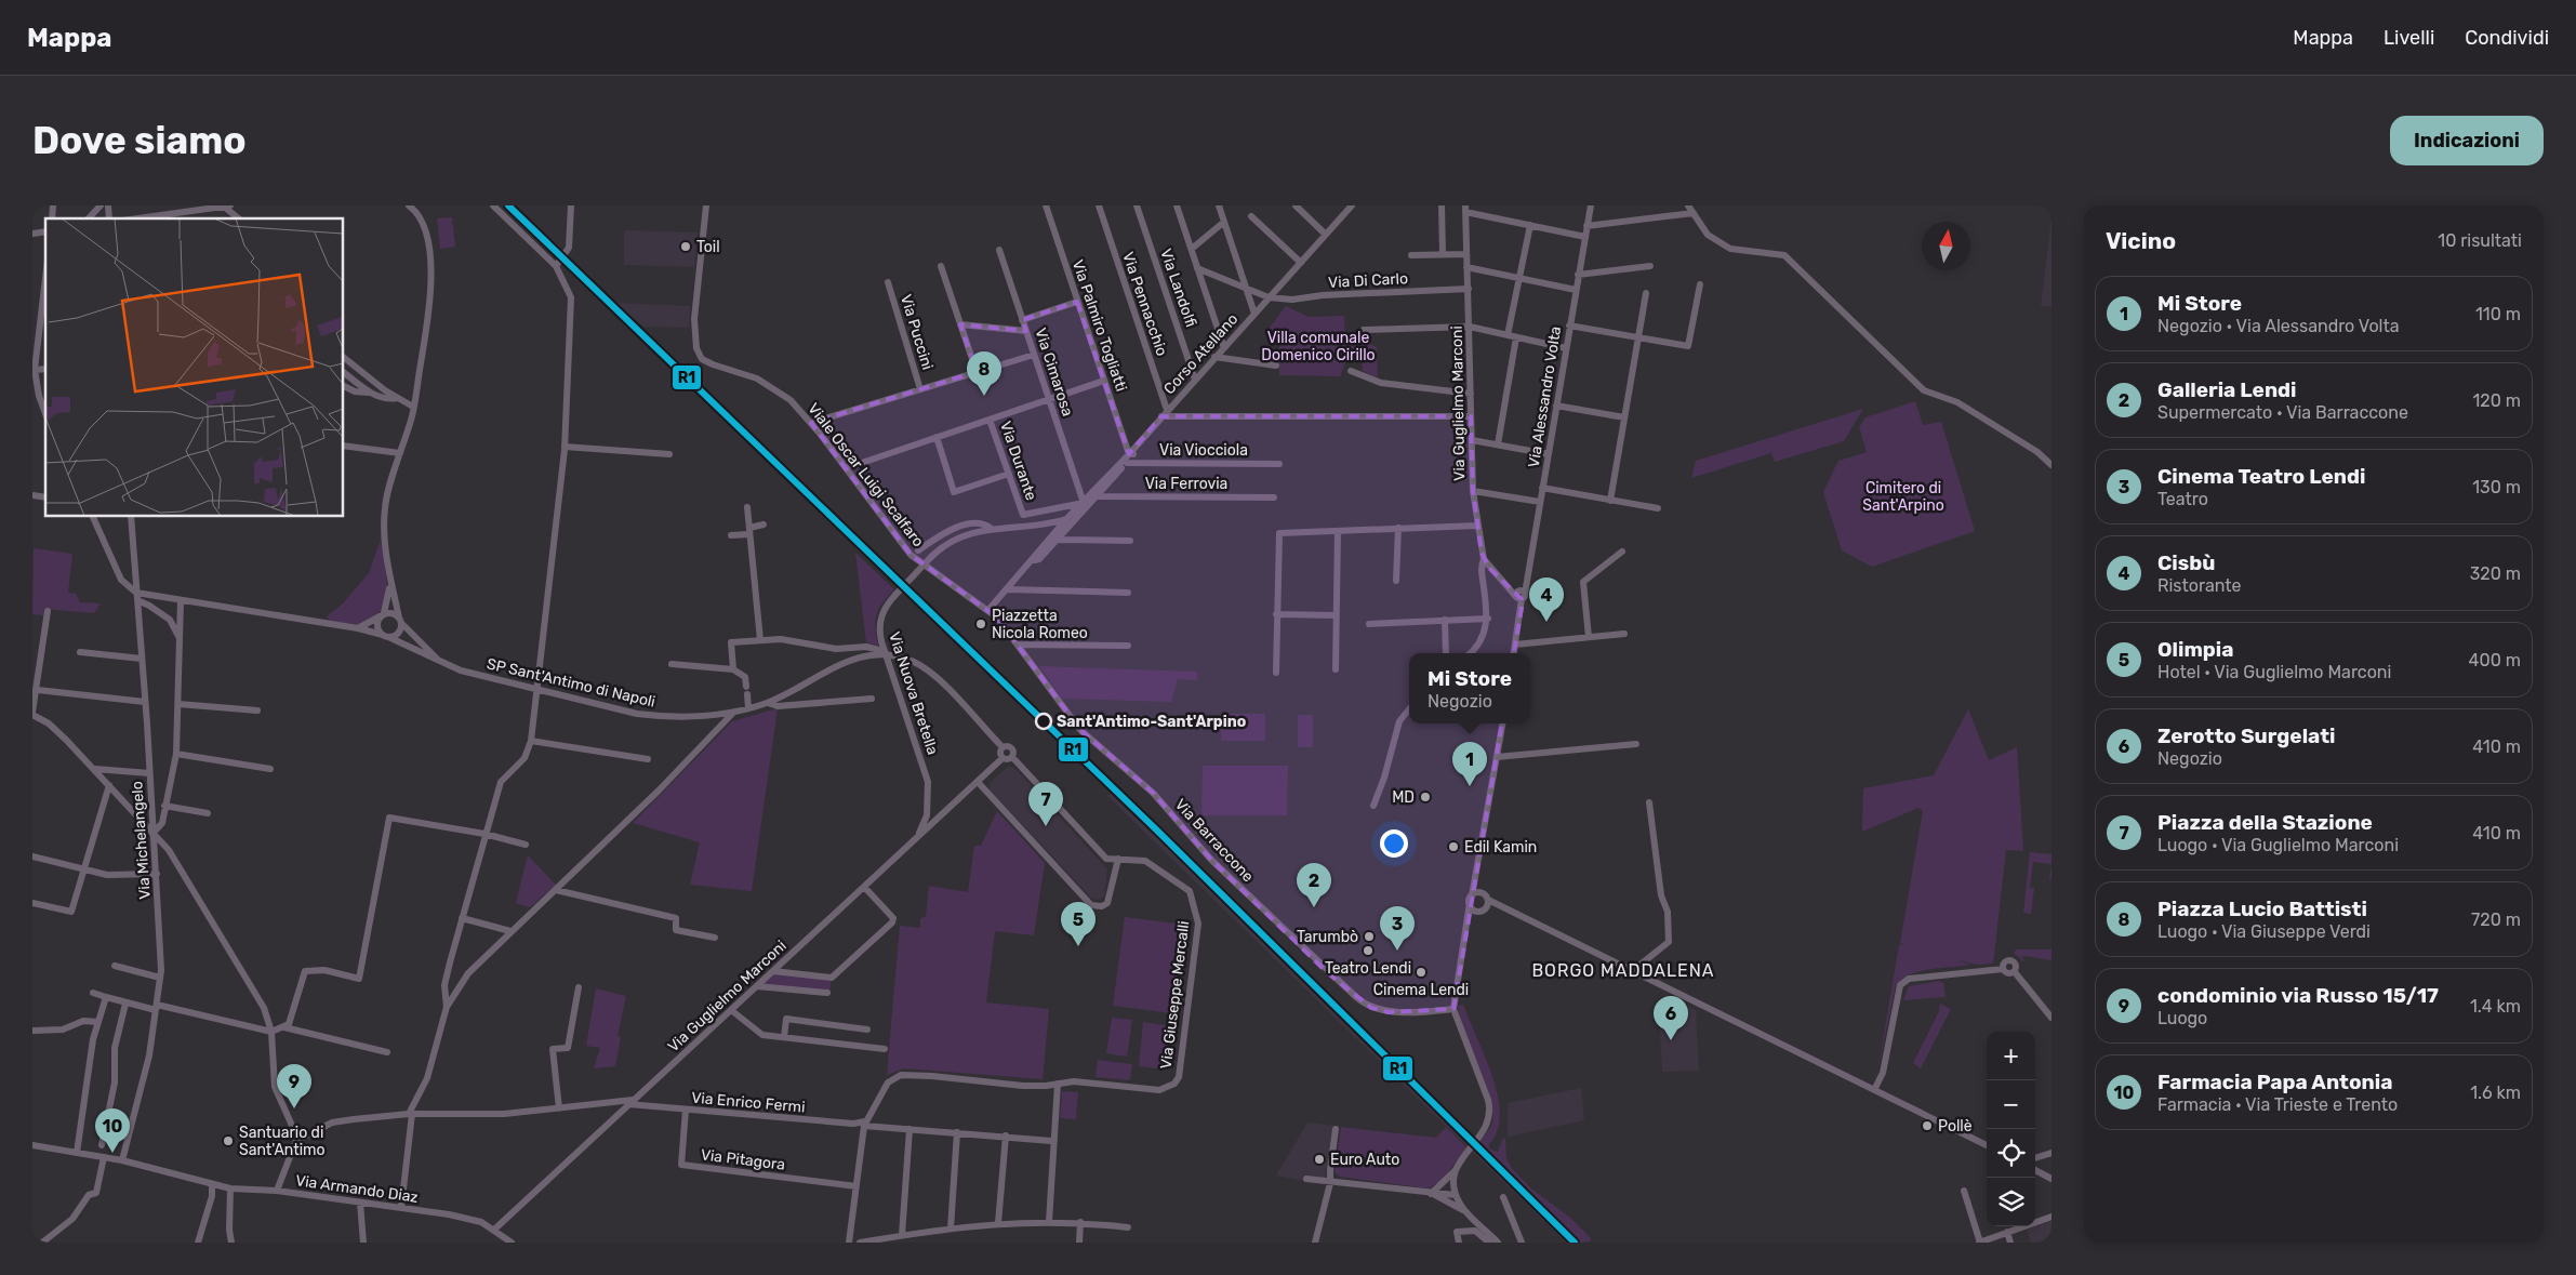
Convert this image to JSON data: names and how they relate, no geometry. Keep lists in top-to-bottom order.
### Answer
{
  "streets": {
    "street": [
      "Via Di Carlo",
      "Via Landolfi",
      "Via Pennacchio",
      "Via Palmiro Togliatti",
      "Via Puccini",
      "Corso Atellano",
      "Via Cimarosa",
      "Via Alessandro Volta",
      "Via Guglielmo Marconi",
      "Via Viocciola",
      "Via Durante",
      "Viale Oscar Luigi Scalfaro",
      "Via Ferrovia",
      "SP Sant'Antimo di Napoli",
      "Via Nuova Bretella",
      "Via Michelangelo",
      "Via Barraccone",
      "Via Giuseppe Mercalli",
      "Via Enrico Fermi",
      "Via Pitagora",
      "Via Armando Diaz"
    ]
  },
  "crossings": [
    ["Via Di Carlo", "Corso Atellano"],
    ["Via Di Carlo", "Via Guglielmo Marconi"],
    ["Via Landolfi", "Corso Atellano"],
    ["Via Pennacchio", "Corso Atellano"],
    ["Via Palmiro Togliatti", "Corso Atellano"],
    ["Corso Atellano", "Via Cimarosa"],
    ["Corso Atellano", "Via Durante"],
    ["Corso Atellano", "Via Nuova Bretella"],
    ["Via Cimarosa", "Via Durante"],
    ["Via Guglielmo Marconi", "SP Sant'Antimo di Napoli"],
    ["Via Guglielmo Marconi", "Via Nuova Bretella"],
    ["Via Guglielmo Marconi", "Via Enrico Fermi"],
    ["Via Guglielmo Marconi", "Via Armando Diaz"],
    ["Viale Oscar Luigi Scalfaro", "Via Barraccone"],
    ["SP Sant'Antimo di Napoli", "Via Michelangelo"],
    ["Via Michelangelo", "Via Armando Diaz"],
    ["Via Giuseppe Mercalli", "Via Enrico Fermi"],
    ["Via Giuseppe Mercalli", "Via Pitagora"],
    ["Via Enrico Fermi", "Via Pitagora"]
  ],
  "districts": ["BORGO MADDALENA"],
  "parks": ["Villa comunale Domenico Cirillo", "Cimitero di Sant'Arpino"],
  "places": [
    "Toil",
    "Piazzetta Nicola Romeo",
    "Sant'Antimo-Sant'Arpino",
    "MD",
    "Edil Kamin",
    "Tarumbò",
    "Teatro Lendi",
    "Cinema Lendi",
    "Pollè",
    "Santuario di Sant'Antimo",
    "Euro Auto"
  ],
  "lines": ["transit line R1"],
  "north": "top",
  "page": {
    "header": "Mappa",
    "nav": ["Mappa", "Livelli", "Condividi"],
    "buttons": "Indicazioni",
    "title": "Dove siamo",
    "heading": ["Vicino", "10 risultati"],
    "list": [
      {
        "mark": "1",
        "name": "Mi Store",
        "note": "Negozio · Via Alessandro Volta",
        "value": "110 m"
      },
      {
        "mark": "2",
        "name": "Galleria Lendi",
        "note": "Supermercato · Via Barraccone",
        "value": "120 m"
      },
      {
        "mark": "3",
        "name": "Cinema Teatro Lendi",
        "note": "Teatro",
        "value": "130 m"
      },
      {
        "mark": "4",
        "name": "Cisbù",
        "note": "Ristorante",
        "value": "320 m"
      },
      {
        "mark": "5",
        "name": "Olimpia",
        "note": "Hotel · Via Guglielmo Marconi",
        "value": "400 m"
      },
      {
        "mark": "6",
        "name": "Zerotto Surgelati",
        "note": "Negozio",
        "value": "410 m"
      },
      {
        "mark": "7",
        "name": "Piazza della Stazione",
        "note": "Luogo · Via Guglielmo Marconi",
        "value": "410 m"
      },
      {
        "mark": "8",
        "name": "Piazza Lucio Battisti",
        "note": "Luogo · Via Giuseppe Verdi",
        "value": "720 m"
      },
      {
        "mark": "9",
        "name": "condominio via Russo 15/17",
        "note": "Luogo",
        "value": "1.4 km"
      },
      {
        "mark": "10",
        "name": "Farmacia Papa Antonia",
        "note": "Farmacia · Via Trieste e Trento",
        "value": "1.6 km"
      }
    ],
    "pins": [
      "8",
      "4",
      "1",
      "7",
      "2",
      "5",
      "3",
      "6",
      "9",
      "10"
    ],
    "popup": ["Mi Store", "Negozio"],
    "map_buttons": ["+", "−"]
  }
}
